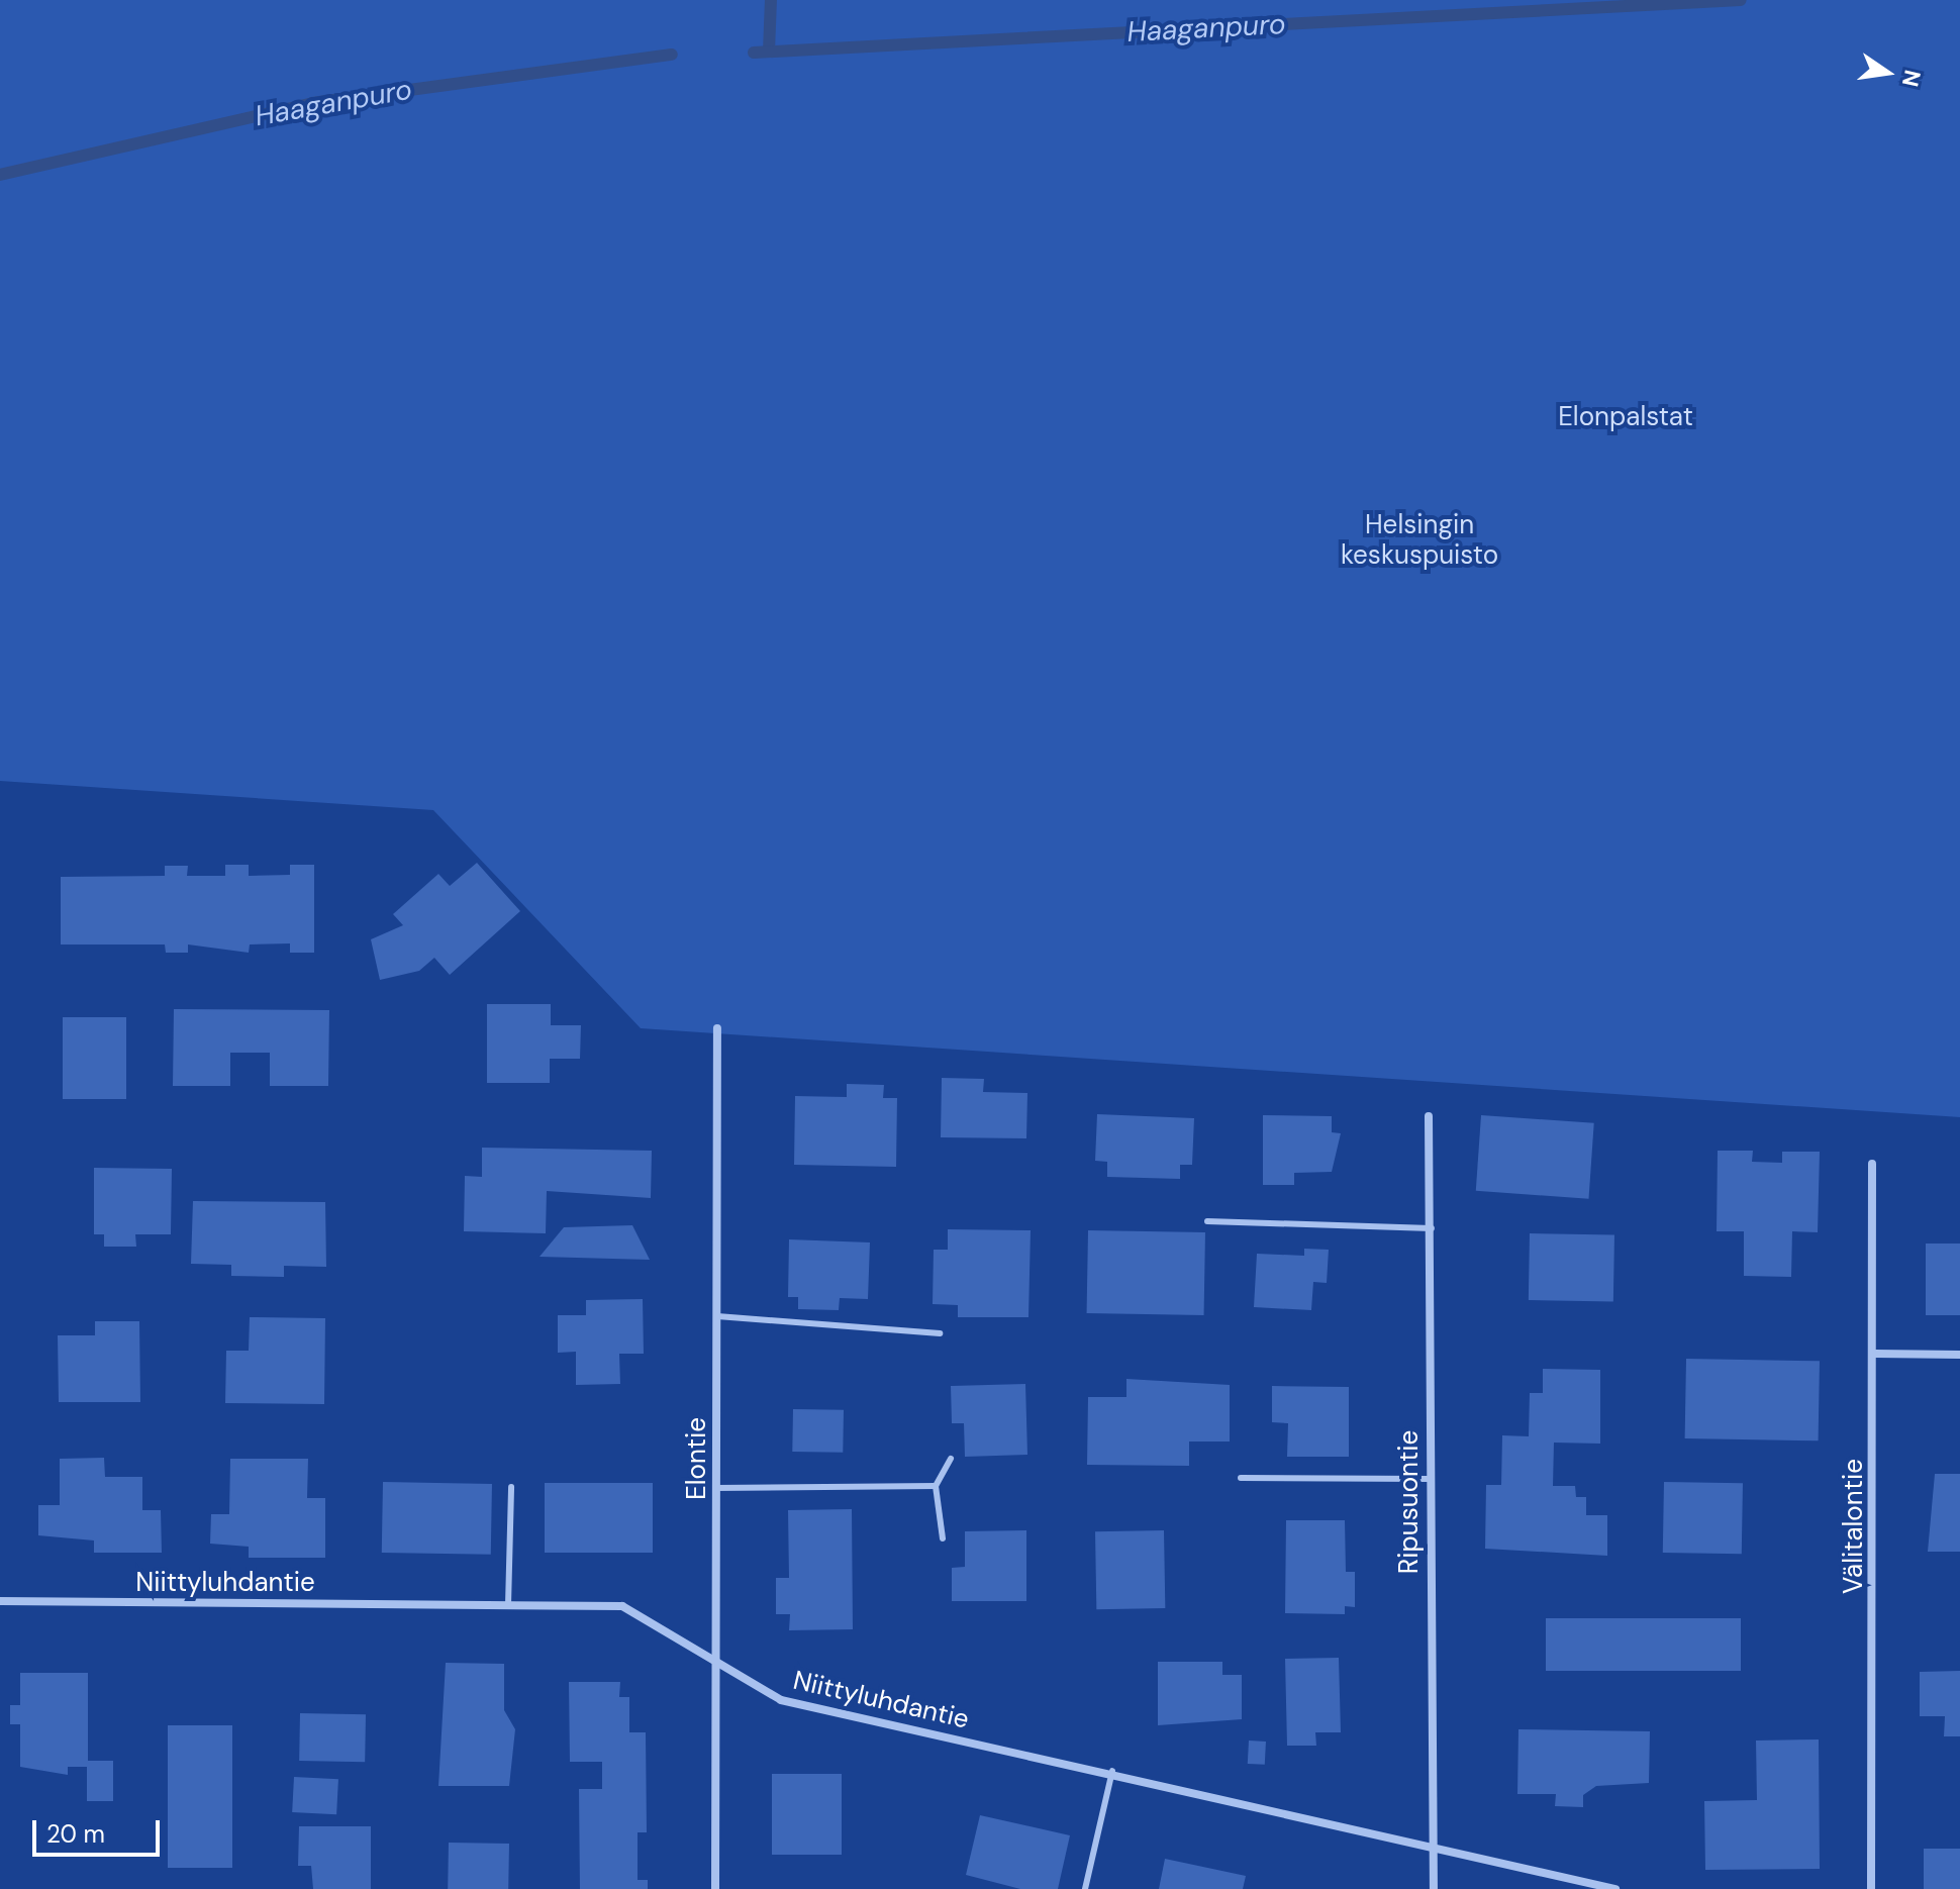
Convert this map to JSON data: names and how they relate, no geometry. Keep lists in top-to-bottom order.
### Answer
{
  "streets": {
    "street": [
      "Elontie",
      "Ripusuontie",
      "Välitalontie",
      "Niittyluhdantie"
    ]
  },
  "crossings": [
    ["Elontie", "Niittyluhdantie"],
    ["Ripusuontie", "Niittyluhdantie"]
  ],
  "water": ["Haaganpuro"],
  "parks": ["Elonpalstat", "Helsingin keskuspuisto"],
  "scale_bar": "20 m",
  "north": "right"
}
